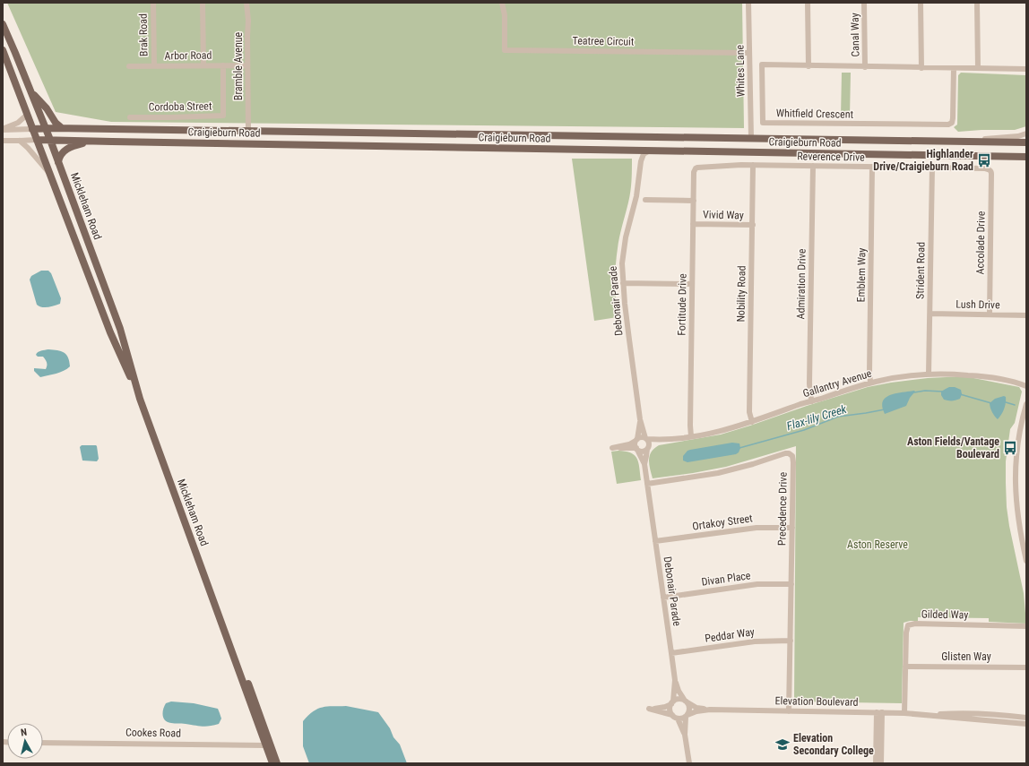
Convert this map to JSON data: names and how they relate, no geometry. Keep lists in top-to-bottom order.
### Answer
{
  "streets": {
    "main road": ["Craigieburn Road", "Mickleham Road"],
    "street": [
      "Brak Road",
      "Canal Way",
      "Teatree Circuit",
      "Arbor Road",
      "Bramble Avenue",
      "Whites Lane",
      "Cordoba Street",
      "Whitfield Crescent",
      "Reverence Drive",
      "Vivid Way",
      "Accolade Drive",
      "Strident Road",
      "Emblem Way",
      "Admiration Drive",
      "Nobility Road",
      "Debonair Parade",
      "Fortitude Drive",
      "Lush Drive",
      "Gallantry Avenue",
      "Precedence Drive",
      "Ortakoy Street",
      "Divan Place",
      "Gilded Way",
      "Peddar Way",
      "Glisten Way",
      "Elevation Boulevard",
      "Cookes Road"
    ]
  },
  "crossings": [
    ["Brak Road", "Arbor Road"],
    ["Canal Way", "Whitfield Crescent"],
    ["Teatree Circuit", "Whites Lane"],
    ["Arbor Road", "Bramble Avenue"],
    ["Arbor Road", "Cordoba Street"],
    ["Bramble Avenue", "Craigieburn Road"],
    ["Whites Lane", "Craigieburn Road"],
    ["Craigieburn Road", "Mickleham Road"],
    ["Reverence Drive", "Accolade Drive"],
    ["Reverence Drive", "Strident Road"],
    ["Reverence Drive", "Emblem Way"],
    ["Reverence Drive", "Admiration Drive"],
    ["Reverence Drive", "Nobility Road"],
    ["Reverence Drive", "Fortitude Drive"],
    ["Mickleham Road", "Cookes Road"],
    ["Vivid Way", "Nobility Road"],
    ["Vivid Way", "Fortitude Drive"],
    ["Accolade Drive", "Lush Drive"],
    ["Strident Road", "Lush Drive"],
    ["Strident Road", "Gallantry Avenue"],
    ["Emblem Way", "Gallantry Avenue"],
    ["Admiration Drive", "Gallantry Avenue"],
    ["Nobility Road", "Gallantry Avenue"],
    ["Debonair Parade", "Gallantry Avenue"],
    ["Debonair Parade", "Precedence Drive"],
    ["Debonair Parade", "Ortakoy Street"],
    ["Debonair Parade", "Divan Place"],
    ["Debonair Parade", "Peddar Way"],
    ["Debonair Parade", "Elevation Boulevard"],
    ["Fortitude Drive", "Gallantry Avenue"],
    ["Precedence Drive", "Ortakoy Street"],
    ["Precedence Drive", "Divan Place"],
    ["Precedence Drive", "Peddar Way"],
    ["Precedence Drive", "Elevation Boulevard"],
    ["Gilded Way", "Glisten Way"],
    ["Gilded Way", "Elevation Boulevard"]
  ],
  "water": ["Flax-lily Creek"],
  "parks": ["Aston Reserve"],
  "places": {
    "bus stop": ["Highlander Drive/Craigieburn Road", "Aston Fields/Vantage Boulevard"],
    "school or university": ["Elevation Secondary College"]
  },
  "north": "top"
}
